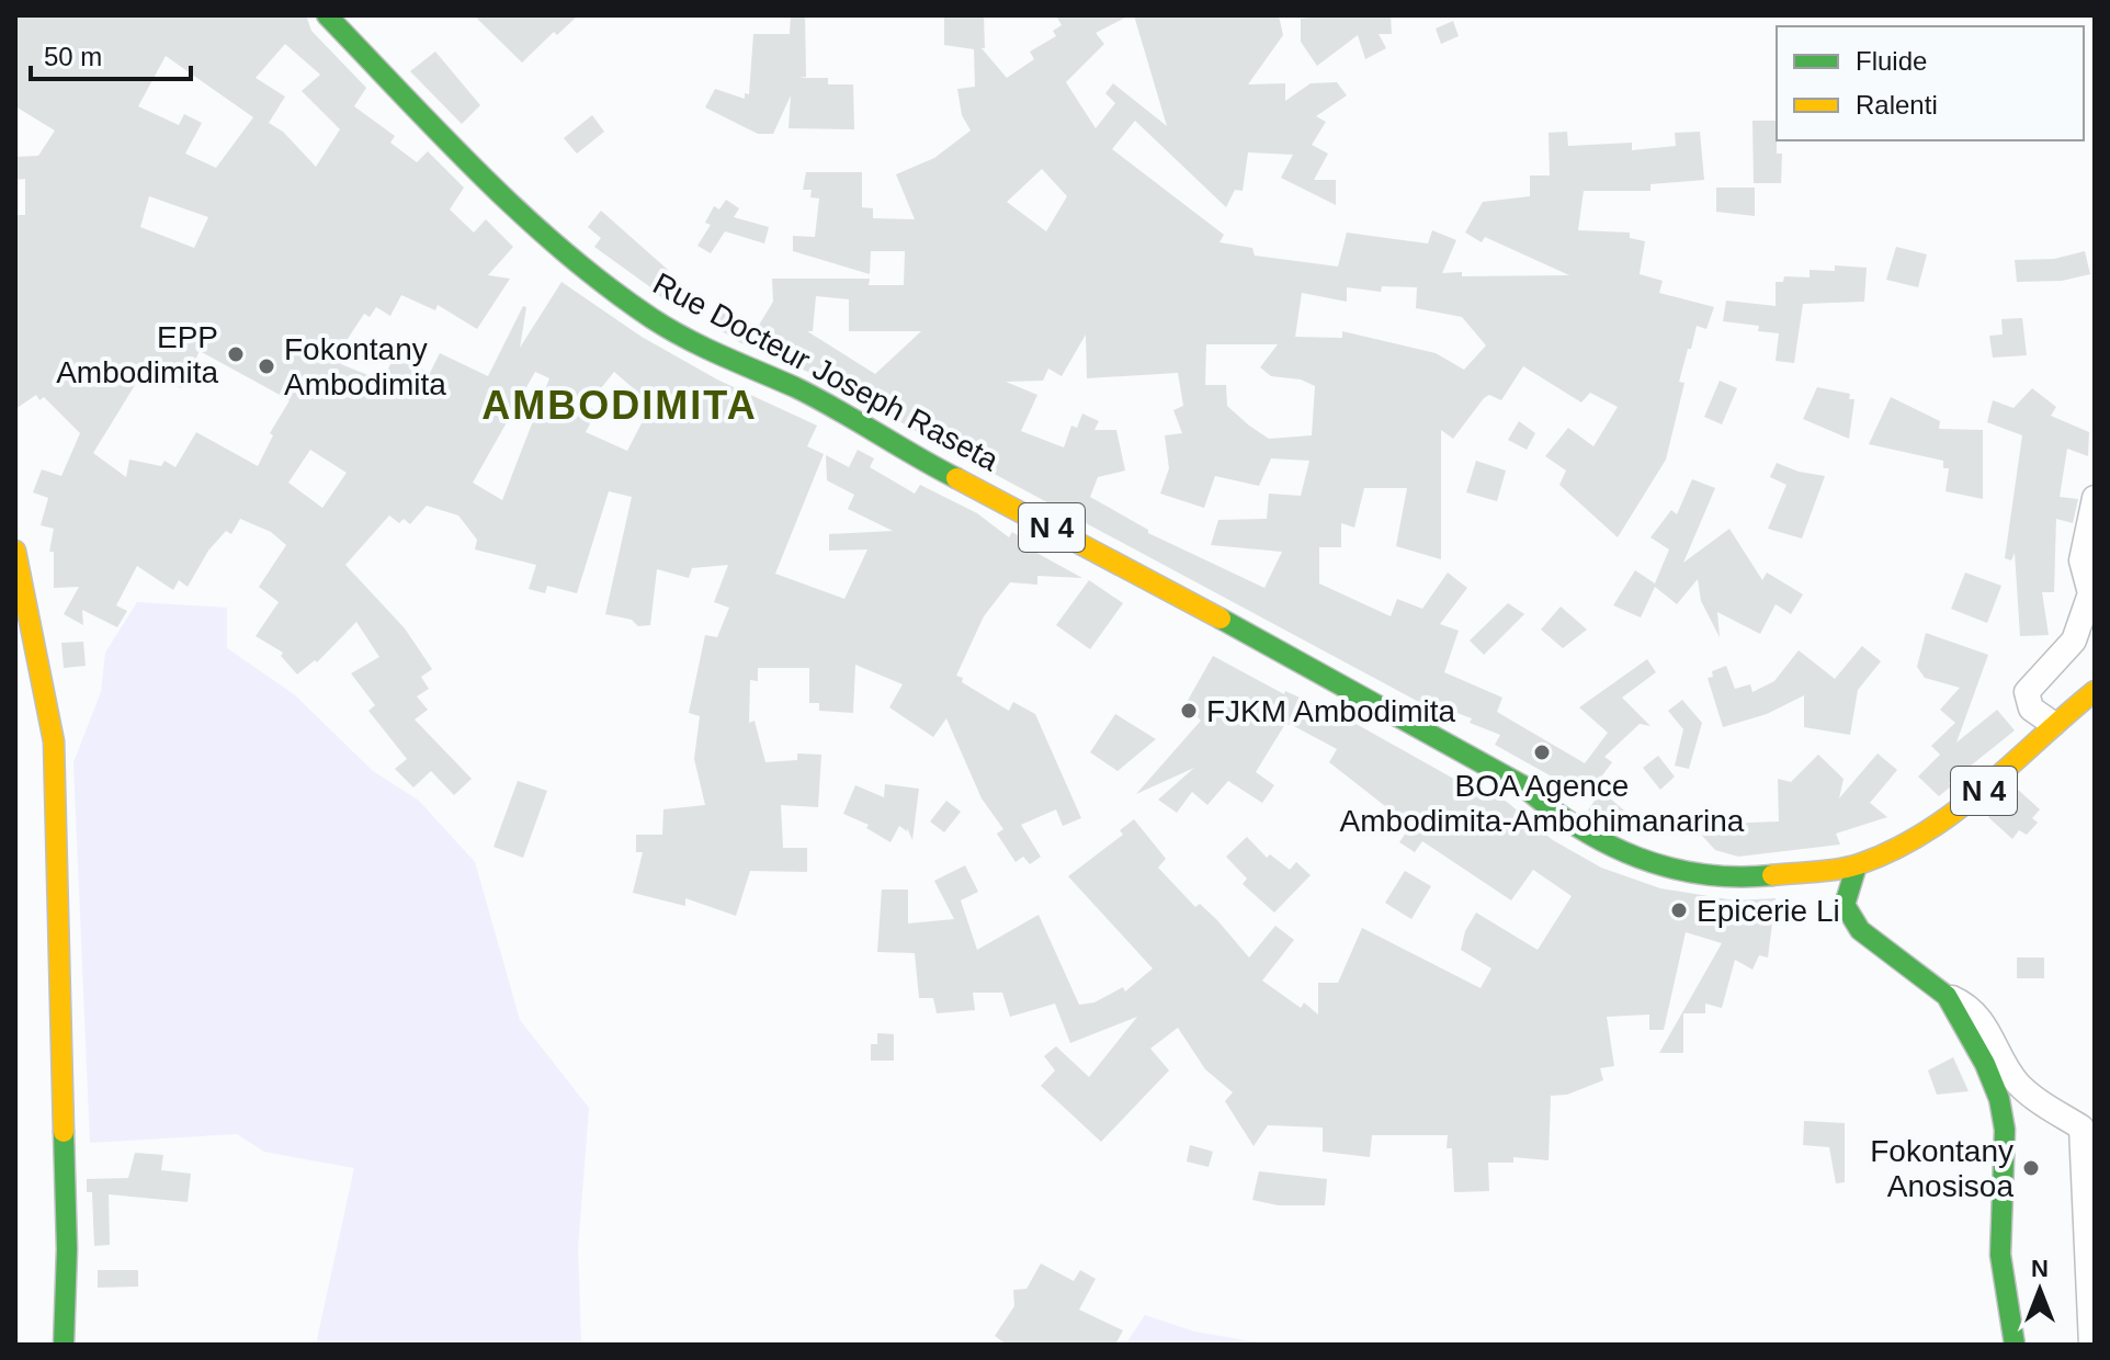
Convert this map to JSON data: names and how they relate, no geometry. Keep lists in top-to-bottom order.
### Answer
{
  "streets": {
    "main road": ["Rue Docteur Joseph Raseta", "N 4"]
  },
  "districts": ["AMBODIMITA"],
  "places": [
    "EPP Ambodimita",
    "Fokontany Ambodimita",
    "FJKM Ambodimita",
    "BOA Agence Ambodimita-Ambohimanarina",
    "Epicerie Li",
    "Fokontany Anosisoa"
  ],
  "legend": ["Fluide", "Ralenti"],
  "scale_bar": "50 m",
  "north": "top"
}
